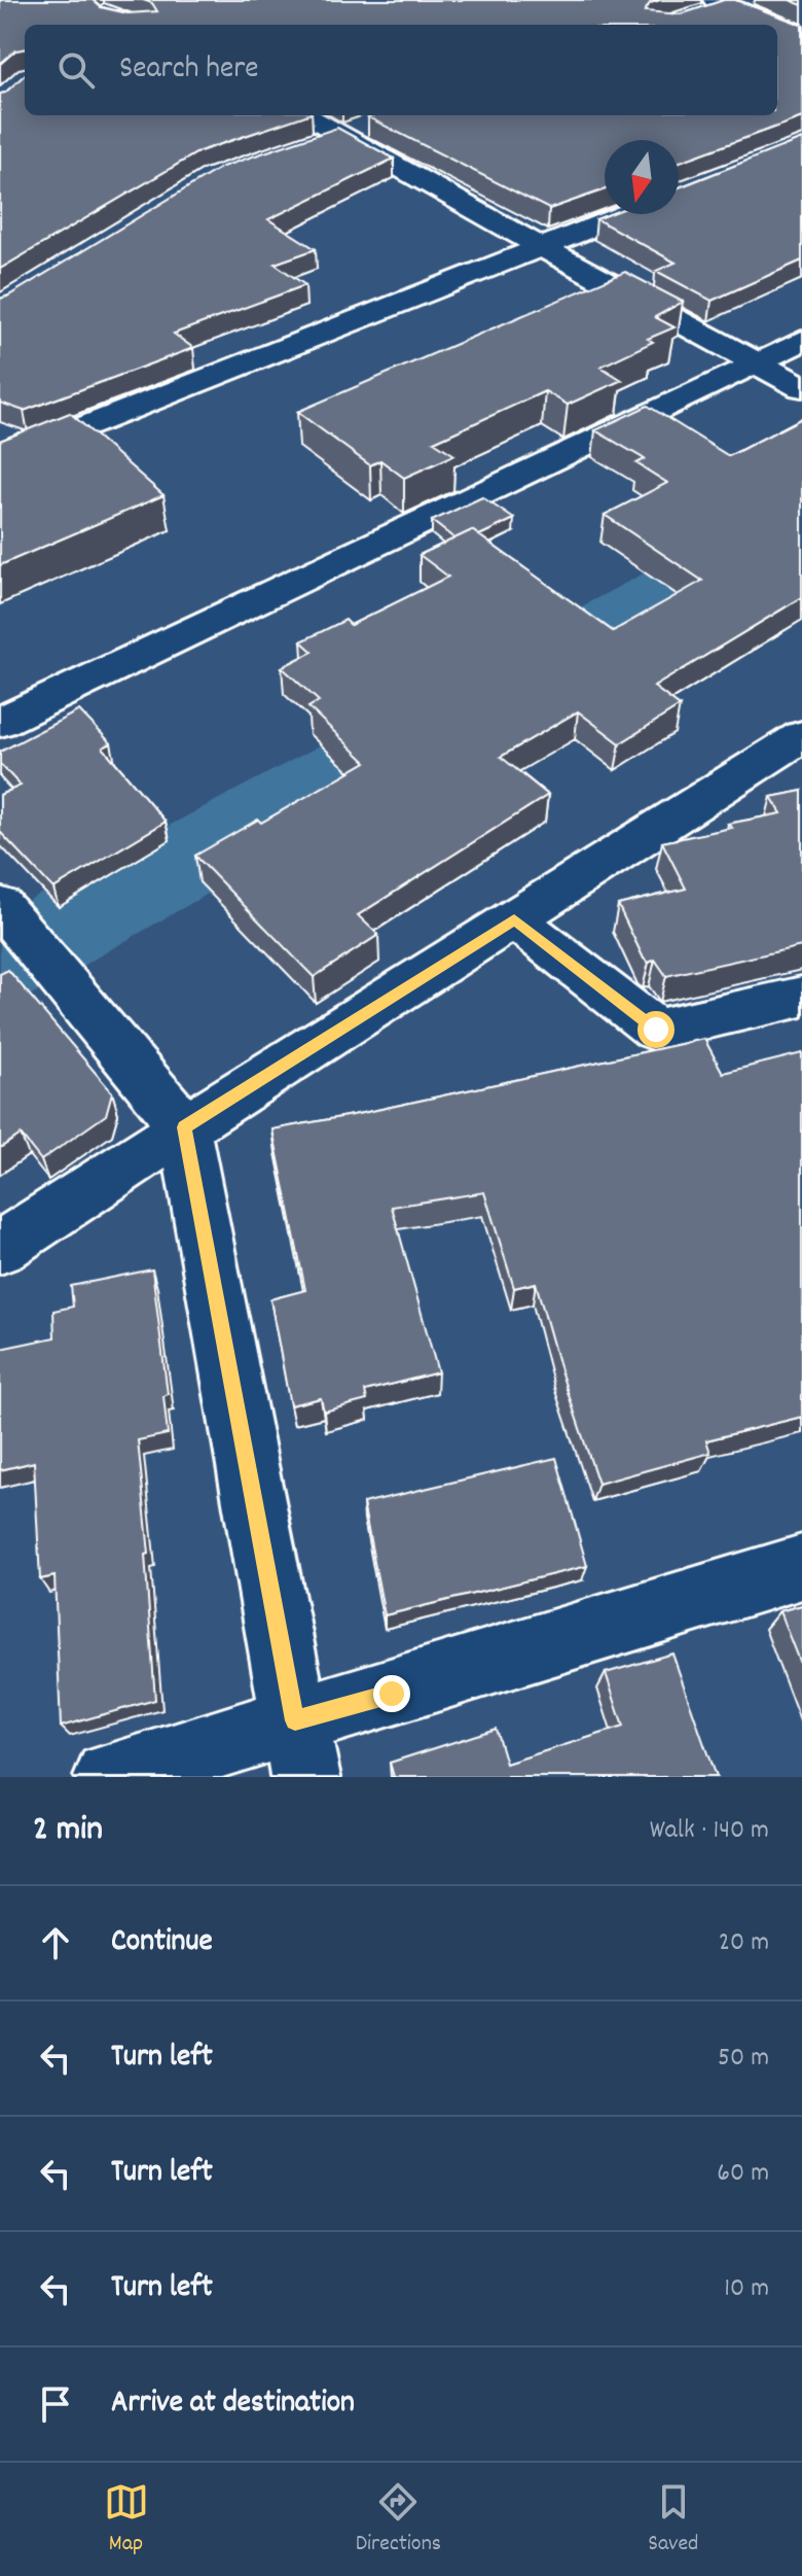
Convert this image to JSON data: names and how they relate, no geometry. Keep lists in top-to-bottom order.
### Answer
{
  "north": "bottom",
  "page": {
    "search": "Search here",
    "heading": ["2 min", "Walk · 140 m"],
    "list": [
      ["Continue", "20 m"],
      ["Turn left", "50 m"],
      ["Turn left", "60 m"],
      ["Turn left", "10 m"],
      "Arrive at destination"
    ],
    "nav": ["Map", "Directions", "Saved"]
  }
}
